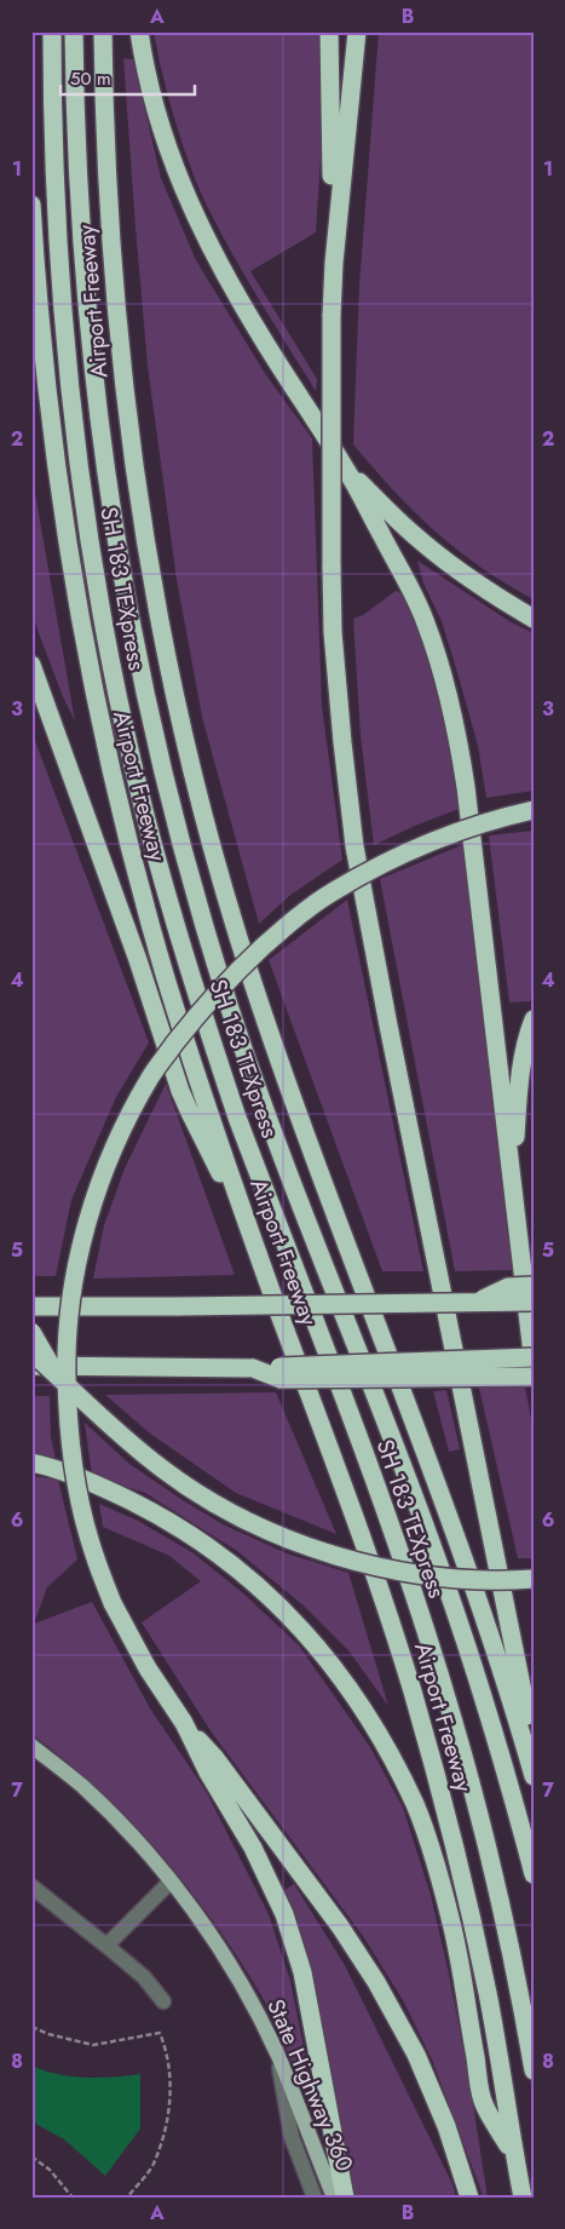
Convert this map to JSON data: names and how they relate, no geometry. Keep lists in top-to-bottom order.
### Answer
{
  "streets": {
    "highway": ["Airport Freeway", "SH 183 TEXpress"],
    "main road": ["State Highway 360"]
  },
  "scale_bar": "50 m",
  "grid": {
    "columns": ["A", "B"],
    "rows": [
      "1",
      "2",
      "3",
      "4",
      "5",
      "6",
      "7",
      "8"
    ]
  }
}
